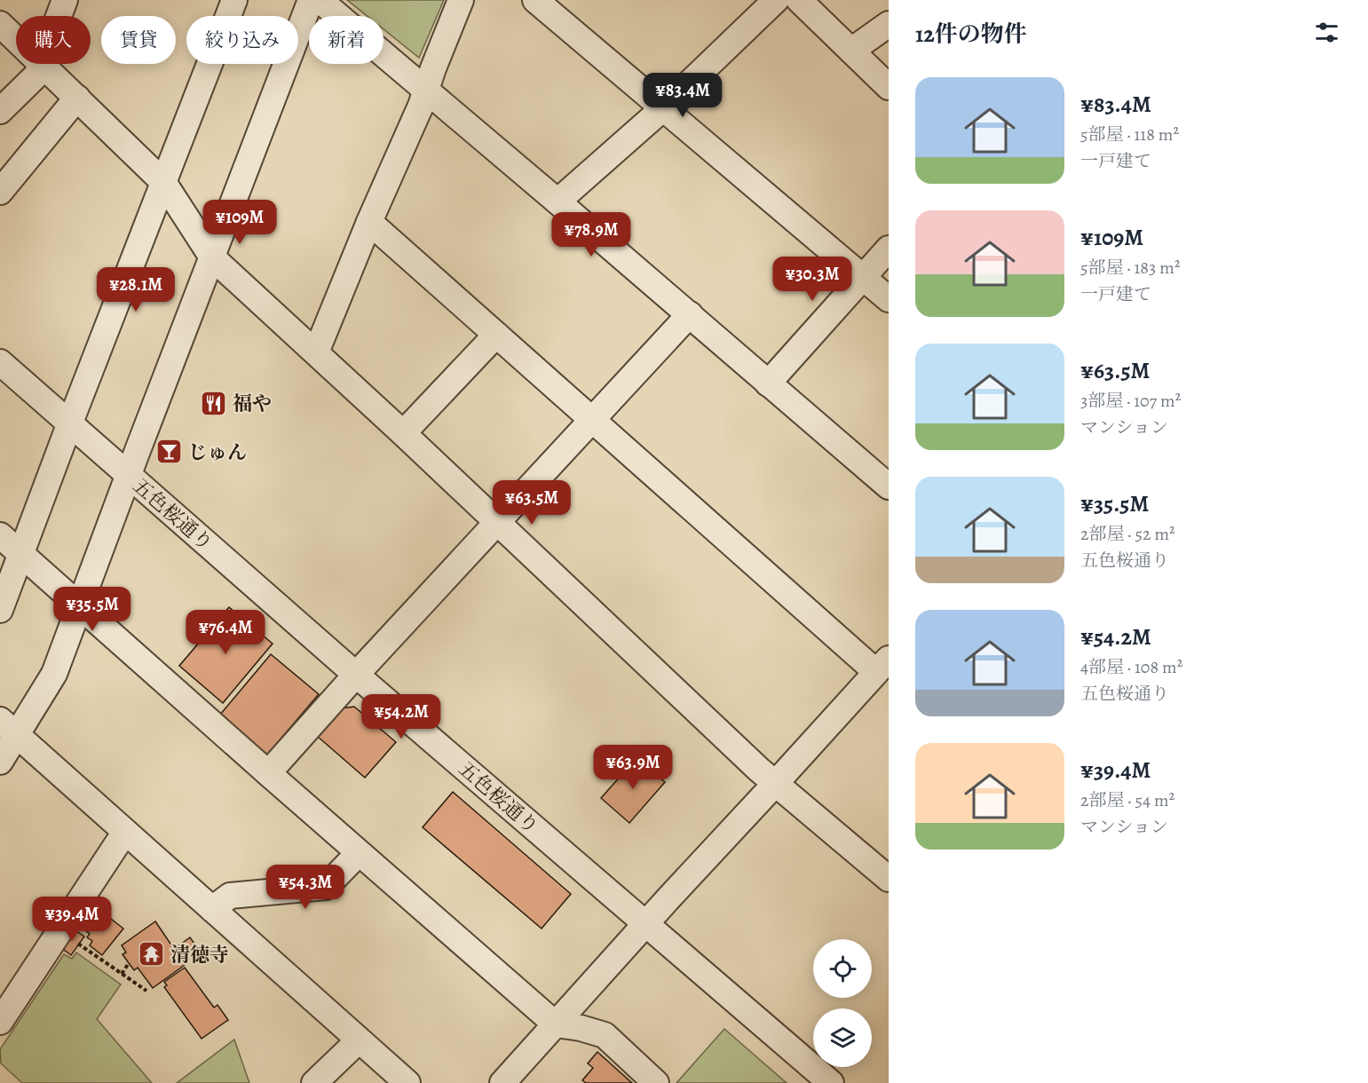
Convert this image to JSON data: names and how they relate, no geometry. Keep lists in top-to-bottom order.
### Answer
{
  "streets": {
    "street": ["五色桜通り"]
  },
  "places": {
    "restaurant": ["福や"],
    "bar": ["じゅん"],
    "temple": ["清徳寺"]
  },
  "page": {
    "heading": "12件の物件",
    "chip": [
      "購入",
      "賃貸",
      "絞り込み",
      "新着"
    ],
    "list": [
      {
        "name": "¥83.4M",
        "note": "5部屋 · 118 m² · 一戸建て"
      },
      {
        "name": "¥109M",
        "note": "5部屋 · 183 m² · 一戸建て"
      },
      {
        "name": "¥63.5M",
        "note": "3部屋 · 107 m² · マンション"
      },
      {
        "name": "¥35.5M",
        "note": "2部屋 · 52 m² · 五色桜通り"
      },
      {
        "name": "¥54.2M",
        "note": "4部屋 · 108 m² · 五色桜通り"
      },
      {
        "name": "¥39.4M",
        "note": "2部屋 · 54 m² · マンション"
      }
    ],
    "price": [
      "¥83.4M",
      "¥109M",
      "¥78.9M",
      "¥30.3M",
      "¥28.1M",
      "¥63.5M",
      "¥35.5M",
      "¥76.4M",
      "¥54.2M",
      "¥63.9M",
      "¥54.3M",
      "¥39.4M"
    ]
  }
}
